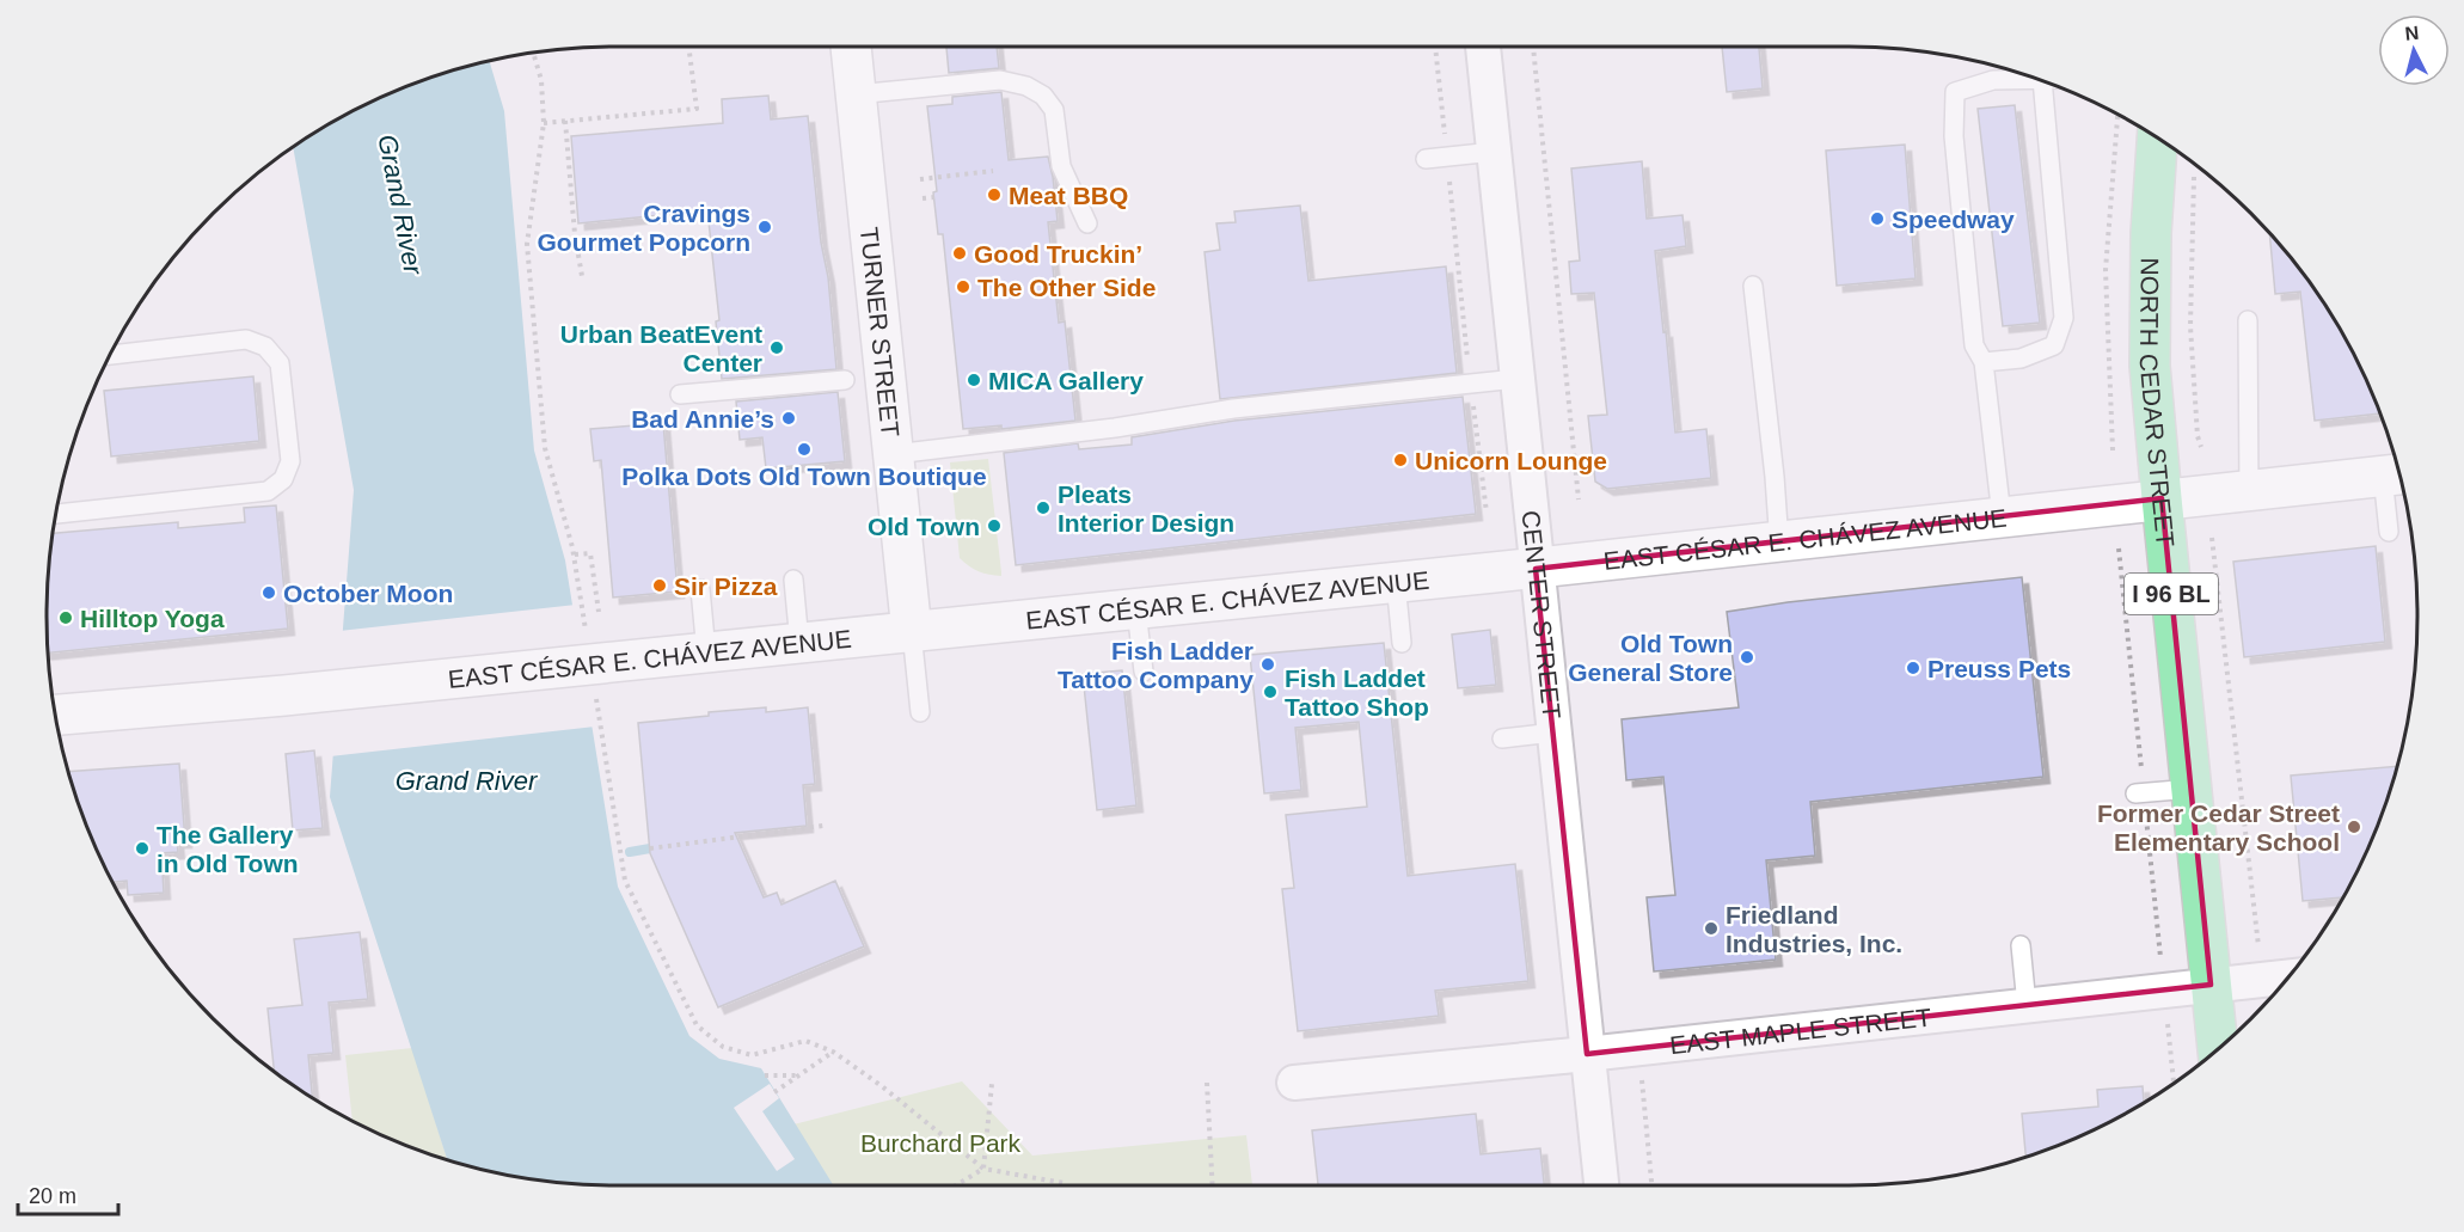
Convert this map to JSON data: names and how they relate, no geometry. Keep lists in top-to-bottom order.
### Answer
{
  "streets": {
    "main road": ["NORTH CEDAR STREET", "I 96 BL"],
    "street": [
      "TURNER STREET",
      "EAST CÉSAR E. CHÁVEZ AVENUE",
      "CENTER STREET",
      "EAST MAPLE STREET"
    ]
  },
  "crossings": [
    ["TURNER STREET", "EAST CÉSAR E. CHÁVEZ AVENUE"],
    ["NORTH CEDAR STREET", "EAST CÉSAR E. CHÁVEZ AVENUE"],
    ["NORTH CEDAR STREET", "EAST MAPLE STREET"],
    ["EAST CÉSAR E. CHÁVEZ AVENUE", "CENTER STREET"],
    ["CENTER STREET", "EAST MAPLE STREET"]
  ],
  "water": ["Grand River"],
  "parks": ["Burchard Park"],
  "places": [
    "Meat BBQ",
    "Speedway",
    "Cravings Gourmet Popcorn",
    "Good Truckin’",
    "The Other Side",
    "Urban BeatEvent Center",
    "MICA Gallery",
    "Bad Annie’s",
    "Polka Dots Old Town Boutique",
    "Unicorn Lounge",
    "Pleats Interior Design",
    "Old Town",
    "Sir Pizza",
    "October Moon",
    "Hilltop Yoga",
    "Old Town General Store",
    "Fish Ladder Tattoo Company",
    "Preuss Pets",
    "Fish Laddet Tattoo Shop",
    "Former Cedar Street Elementary School",
    "The Gallery in Old Town",
    "Friedland Industries, Inc."
  ],
  "scale_bar": "20 m",
  "north": "top"
}
